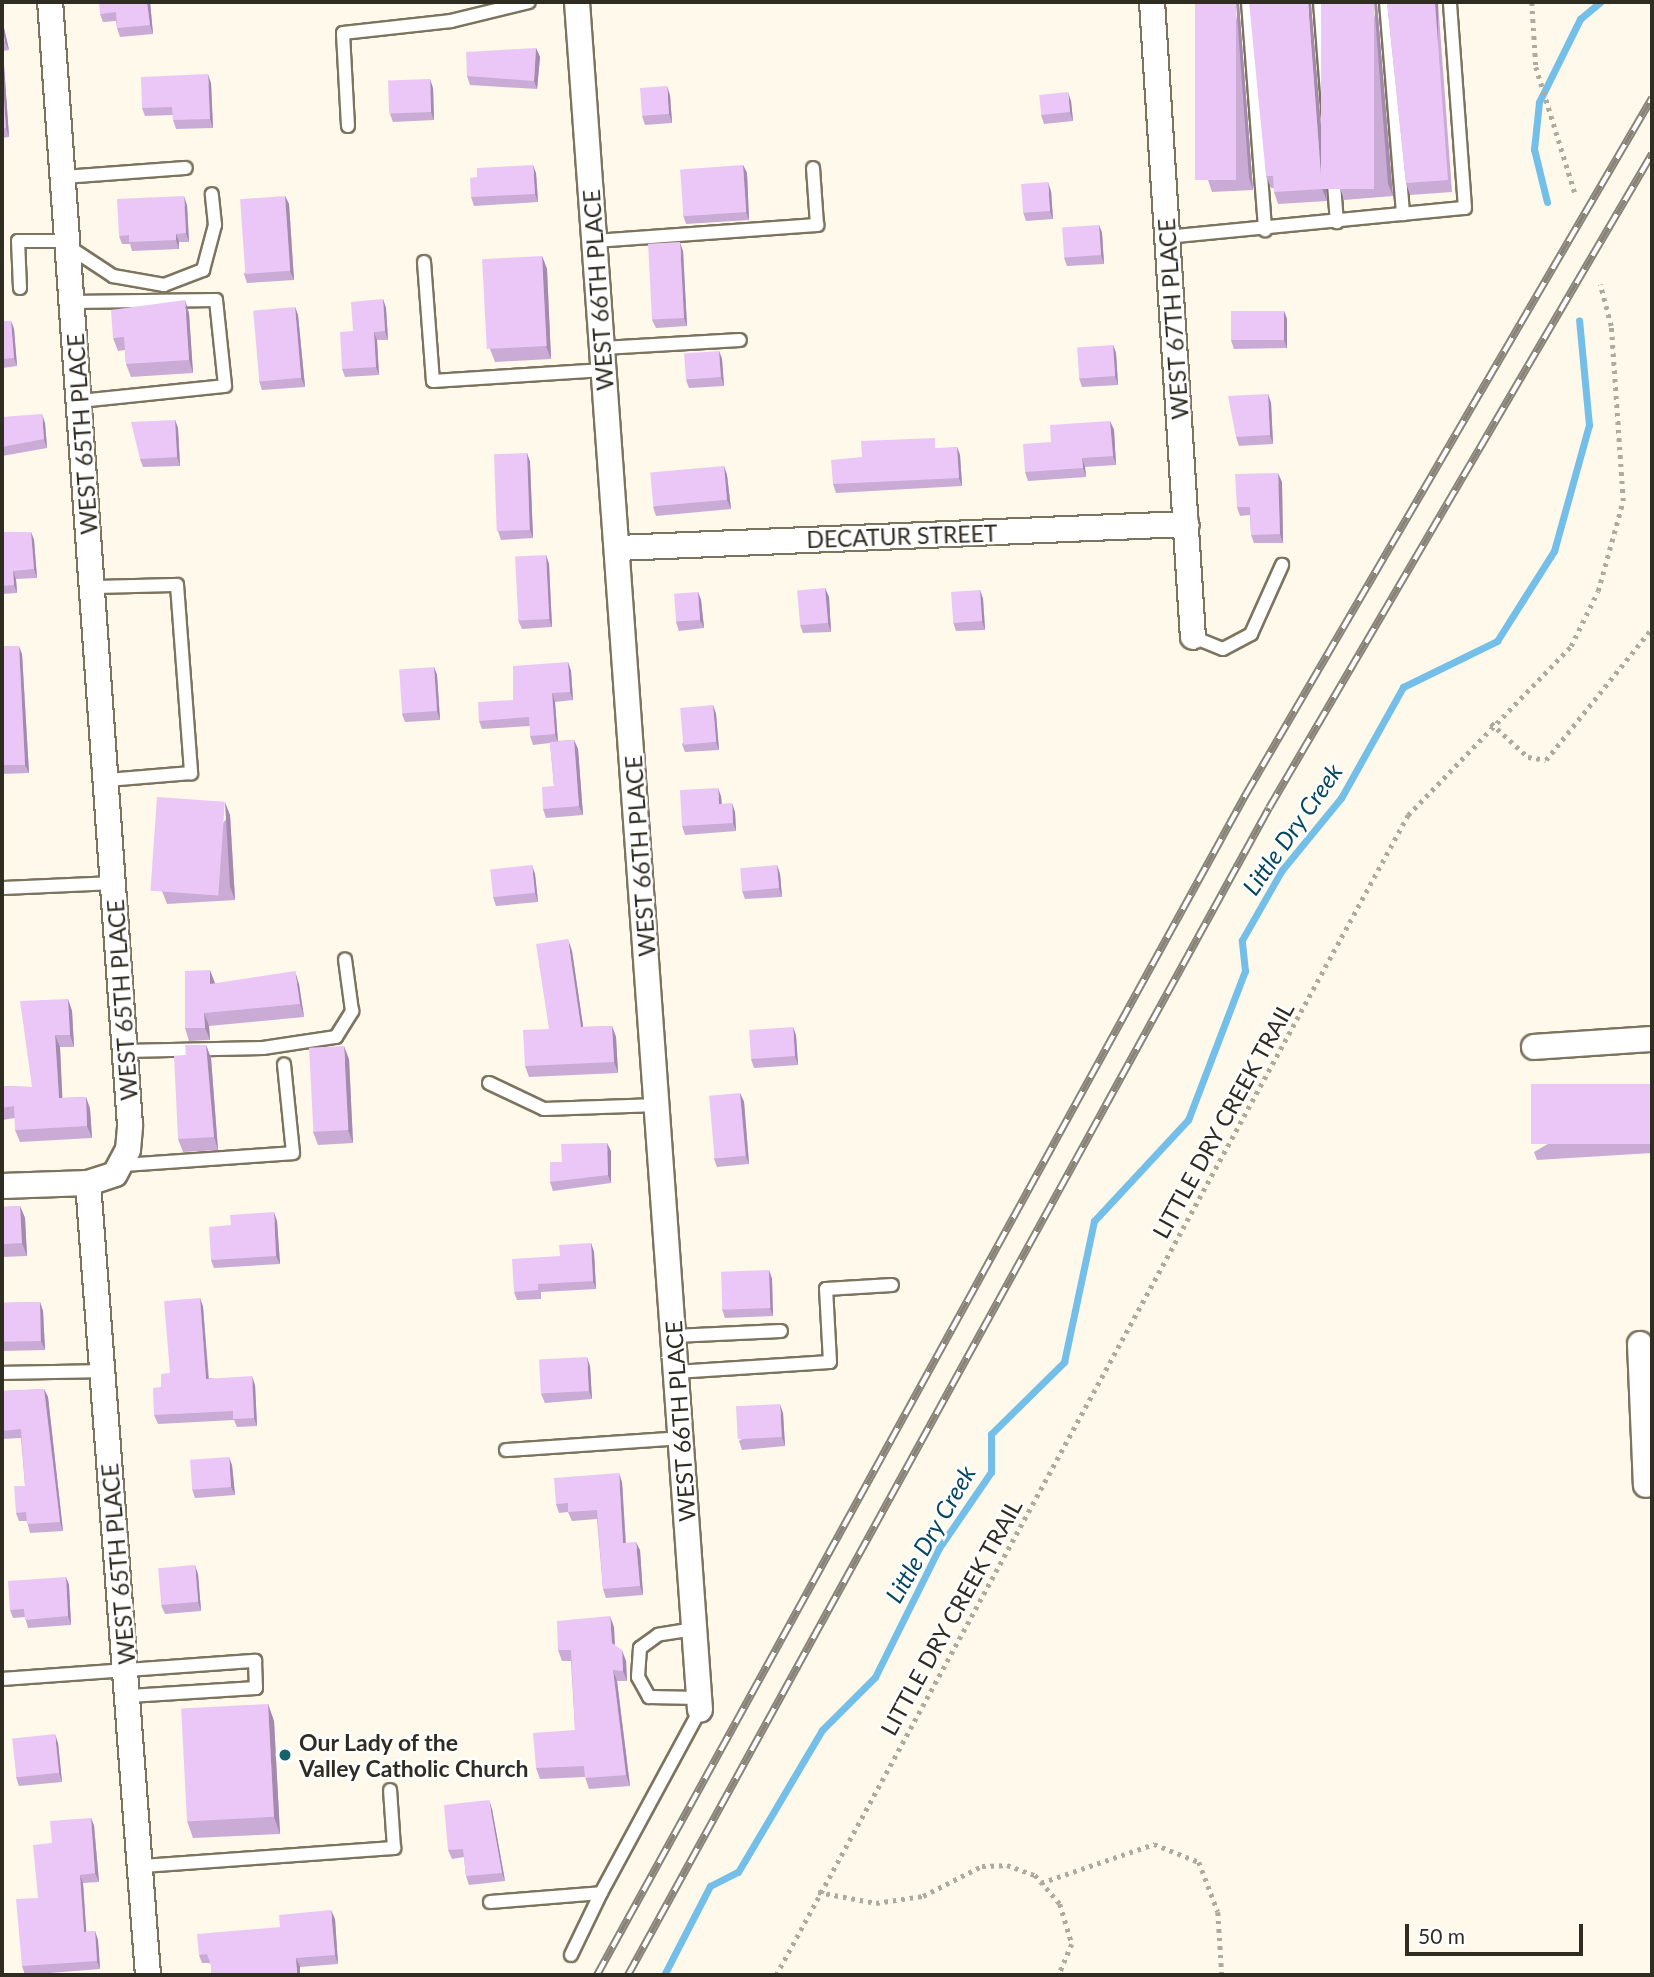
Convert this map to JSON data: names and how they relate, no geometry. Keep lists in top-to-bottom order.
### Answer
{
  "streets": {
    "street": [
      "WEST 66TH PLACE",
      "WEST 67TH PLACE",
      "WEST 65TH PLACE",
      "DECATUR STREET"
    ],
    "path": ["LITTLE DRY CREEK TRAIL"]
  },
  "crossings": [
    ["WEST 66TH PLACE", "DECATUR STREET"],
    ["WEST 67TH PLACE", "DECATUR STREET"]
  ],
  "water": ["Little Dry Creek"],
  "places": ["Our Lady of the Valley Catholic Church"],
  "scale_bar": "50 m"
}
